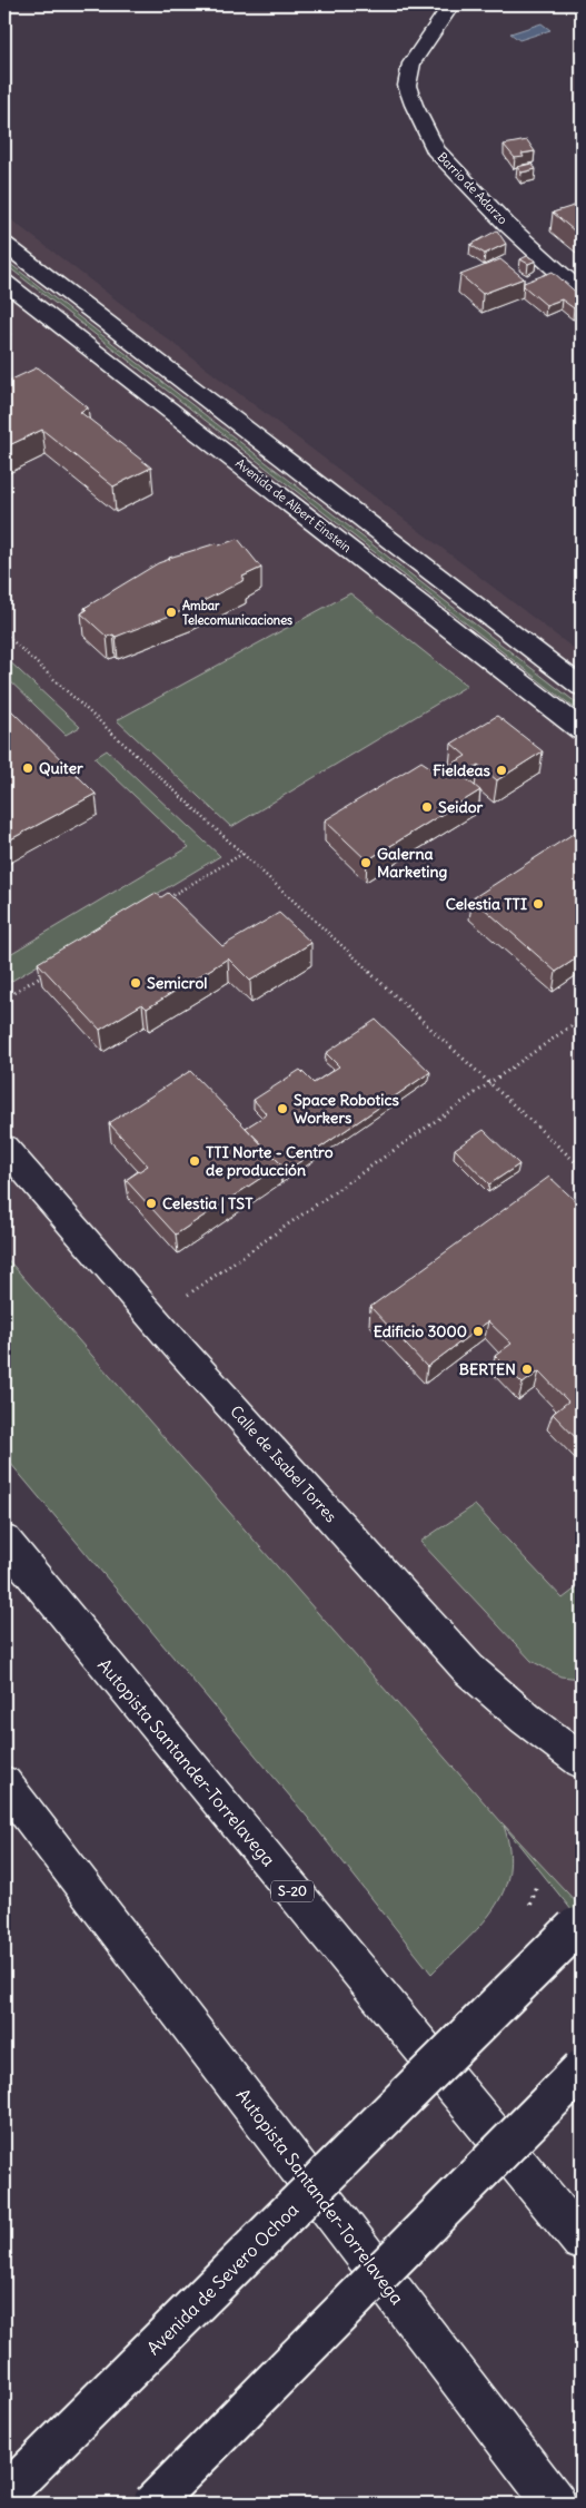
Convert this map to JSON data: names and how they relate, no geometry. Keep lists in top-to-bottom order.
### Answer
{
  "streets": {
    "main road": [
      "Barrio de Adarzo",
      "Avenida de Albert Einstein",
      "Calle de Isabel Torres",
      "Autopista Santander-Torrelavega",
      "S-20",
      "Avenida de Severo Ochoa"
    ]
  },
  "places": [
    "Ambar Telecomunicaciones",
    "Quiter",
    "Fieldeas",
    "Seidor",
    "Galerna Marketing",
    "Celestia TTI",
    "Semicrol",
    "Space Robotics Workers",
    "TTI Norte - Centro de producción",
    "Celestia | TST",
    "Edificio 3000",
    "BERTEN"
  ]
}
